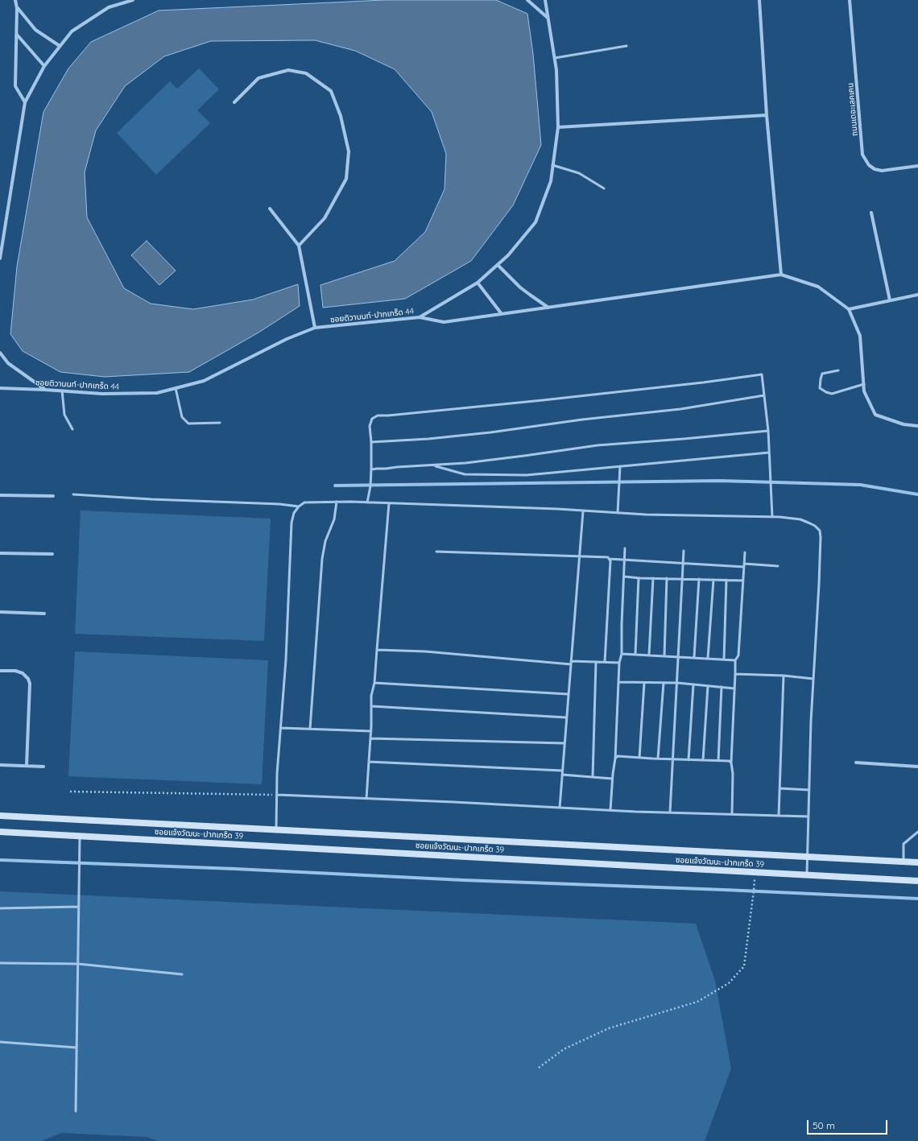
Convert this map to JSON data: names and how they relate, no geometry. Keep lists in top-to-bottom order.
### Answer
{
  "streets": {
    "main road": ["ซอยแจ้งวัฒนะ-ปากเกร็ด 39"],
    "street": ["ถนนเดอะเลคเคน", "ซอยติวานนท์-ปากเกร็ด 44"]
  },
  "scale_bar": "50 m"
}
